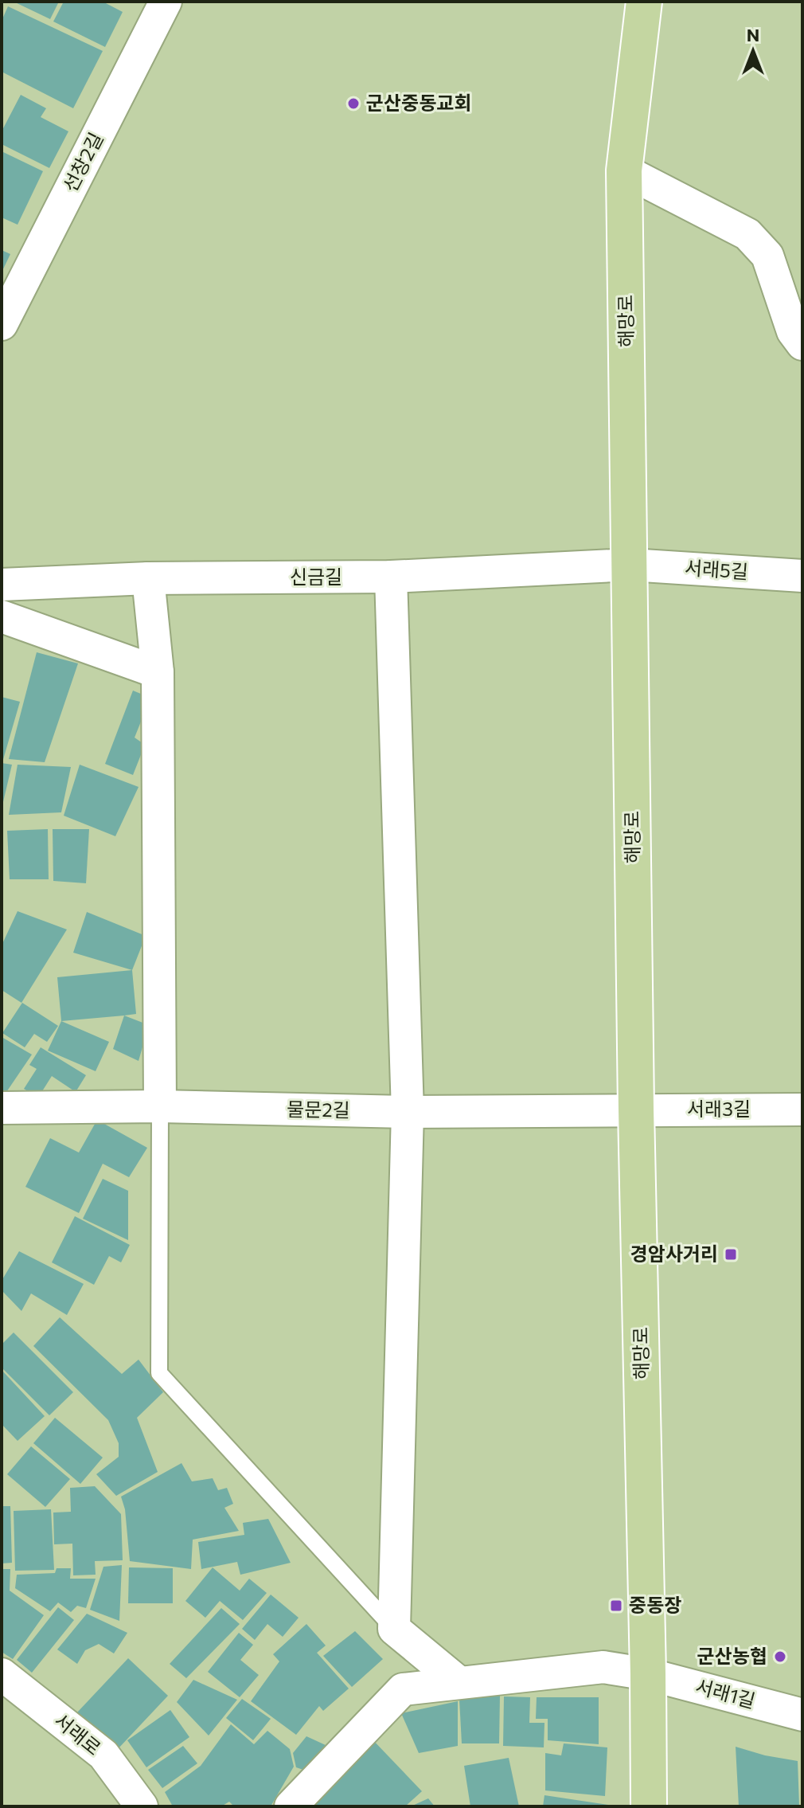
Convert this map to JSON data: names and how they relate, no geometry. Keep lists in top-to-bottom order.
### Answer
{
  "streets": {
    "main road": ["해망로"],
    "street": [
      "선창2길",
      "서래5길",
      "신금길",
      "서래3길",
      "물문2길",
      "서래1길",
      "서래로"
    ]
  },
  "crossings": [
    ["해망로", "서래5길"],
    ["해망로", "신금길"],
    ["해망로", "서래3길"],
    ["해망로", "물문2길"],
    ["해망로", "서래1길"],
    ["서래5길", "신금길"],
    ["서래3길", "물문2길"]
  ],
  "places": {
    "other": ["군산중동교회", "군산농협"],
    "transit": ["경암사거리", "중동장"]
  },
  "north": "top"
}
